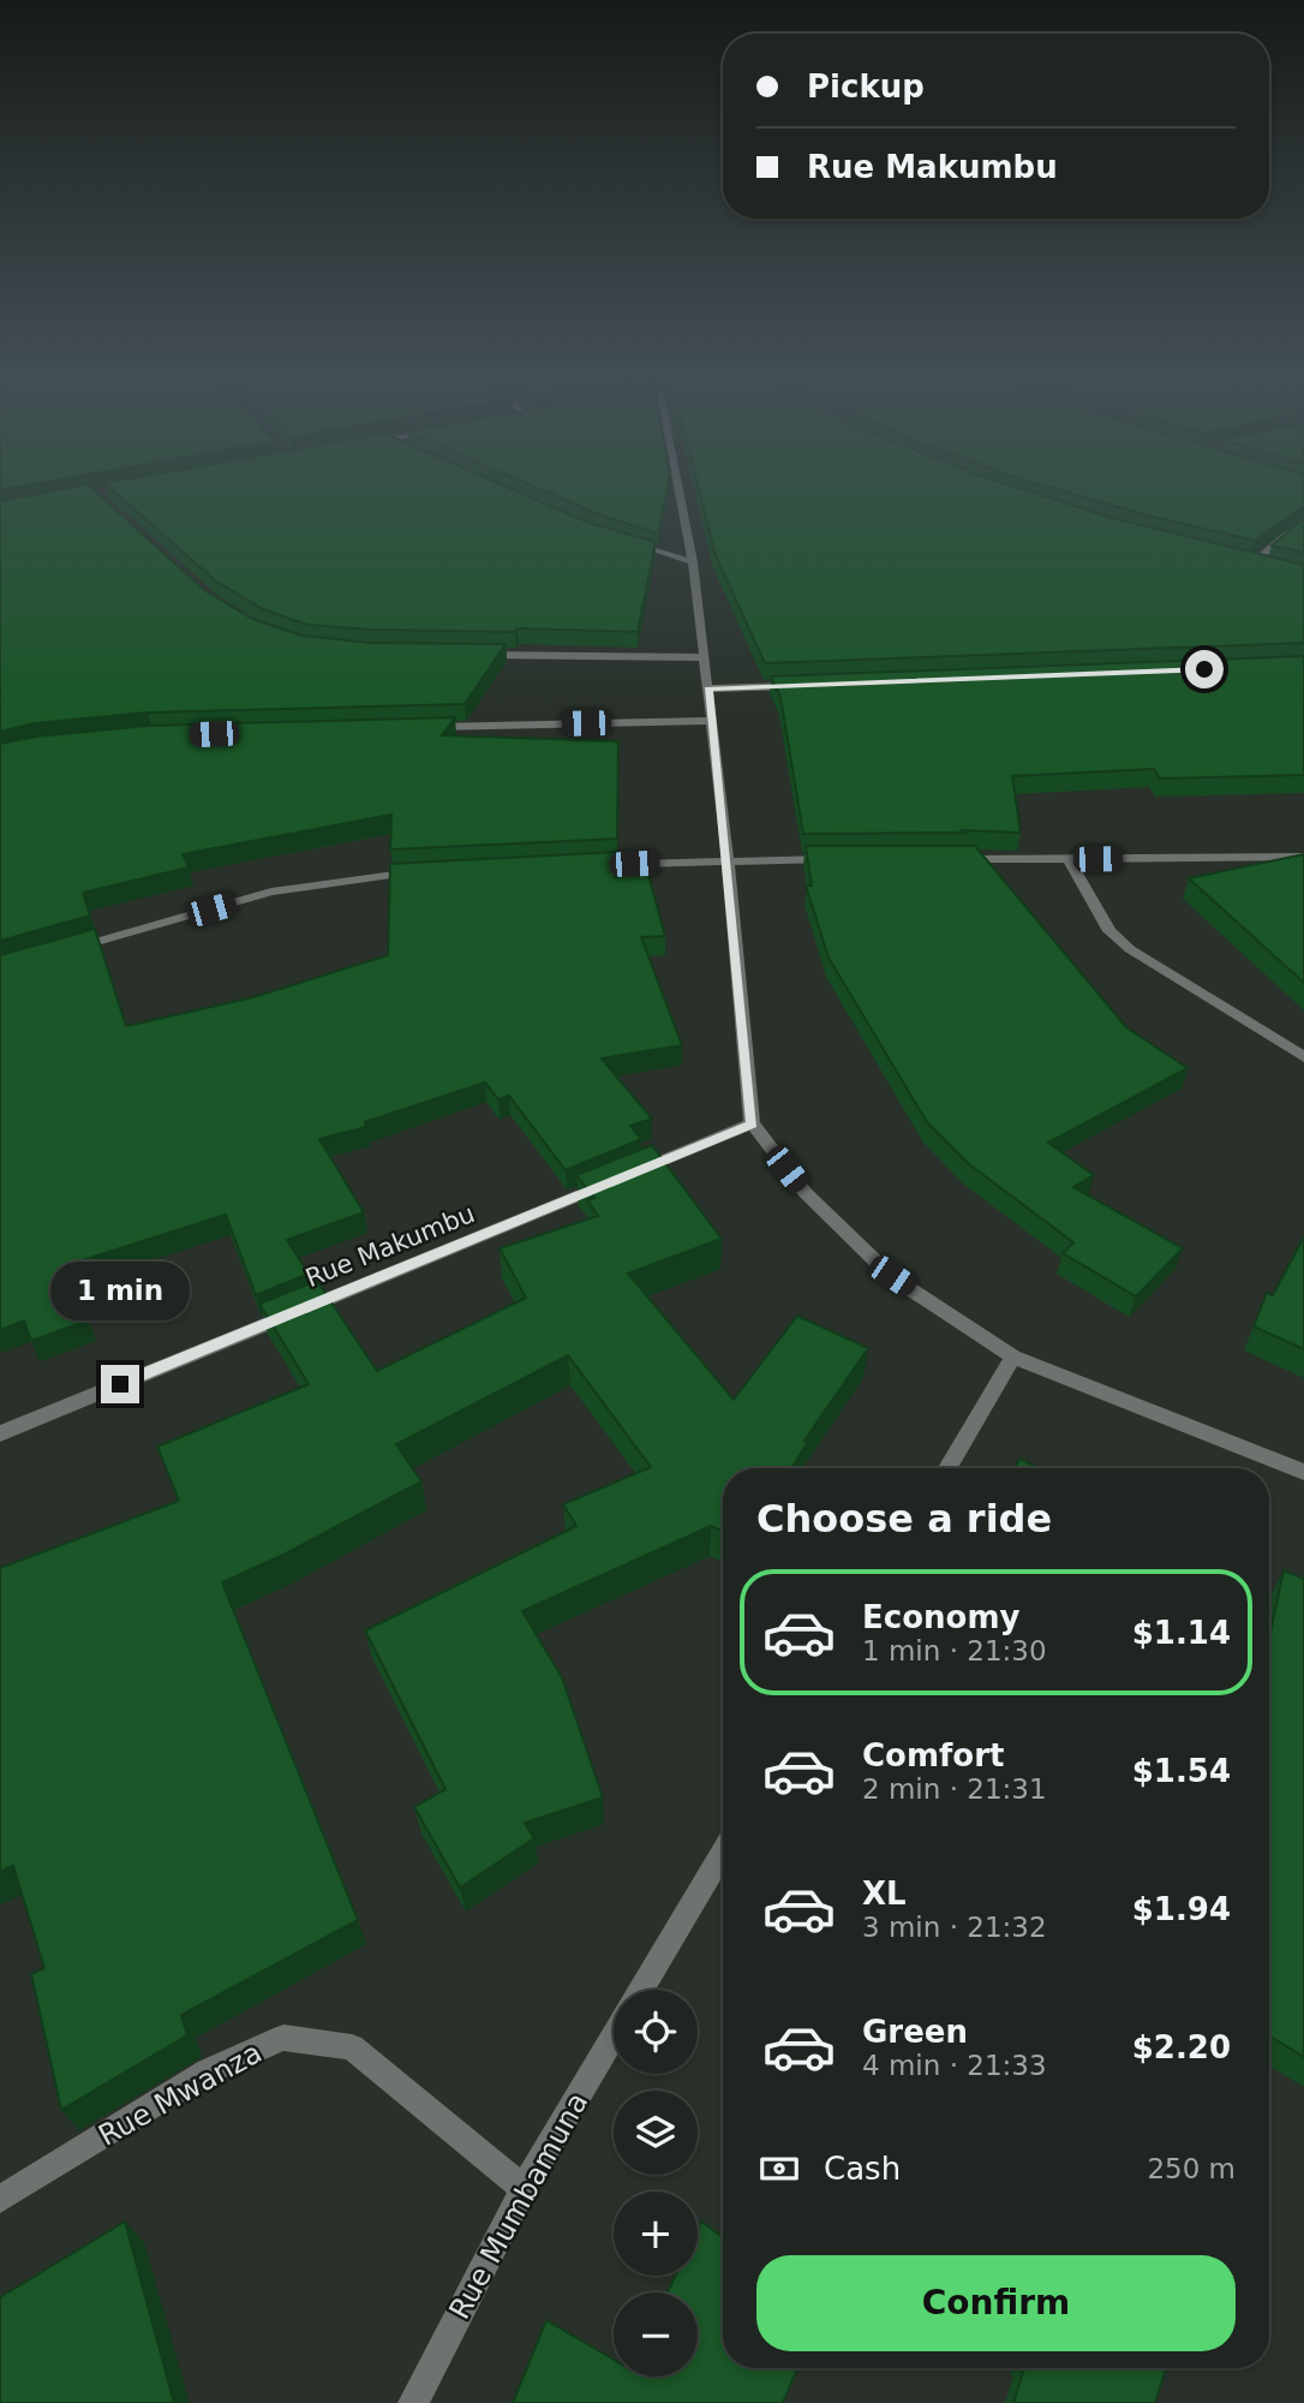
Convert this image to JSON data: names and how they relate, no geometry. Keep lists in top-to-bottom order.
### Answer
{
  "streets": {
    "street": ["Rue Makumbu", "Rue Mwanza", "Rue Mumbamuna"]
  },
  "crossings": [
    ["Rue Mwanza", "Rue Mumbamuna"]
  ],
  "page": {
    "banner": ["Pickup", "Rue Makumbu"],
    "bubble": "1 min",
    "heading": "Choose a ride",
    "list": [
      {
        "name": "Economy",
        "note": "1 min · 21:30",
        "value": "$1.14"
      },
      {
        "name": "Comfort",
        "note": "2 min · 21:31",
        "value": "$1.54"
      },
      {
        "name": "XL",
        "note": "3 min · 21:32",
        "value": "$1.94"
      },
      {
        "name": "Green",
        "note": "4 min · 21:33",
        "value": "$2.20"
      }
    ],
    "map_buttons": ["+", "−"],
    "pay": ["Cash", "250 m"],
    "buttons": "Confirm"
  }
}
